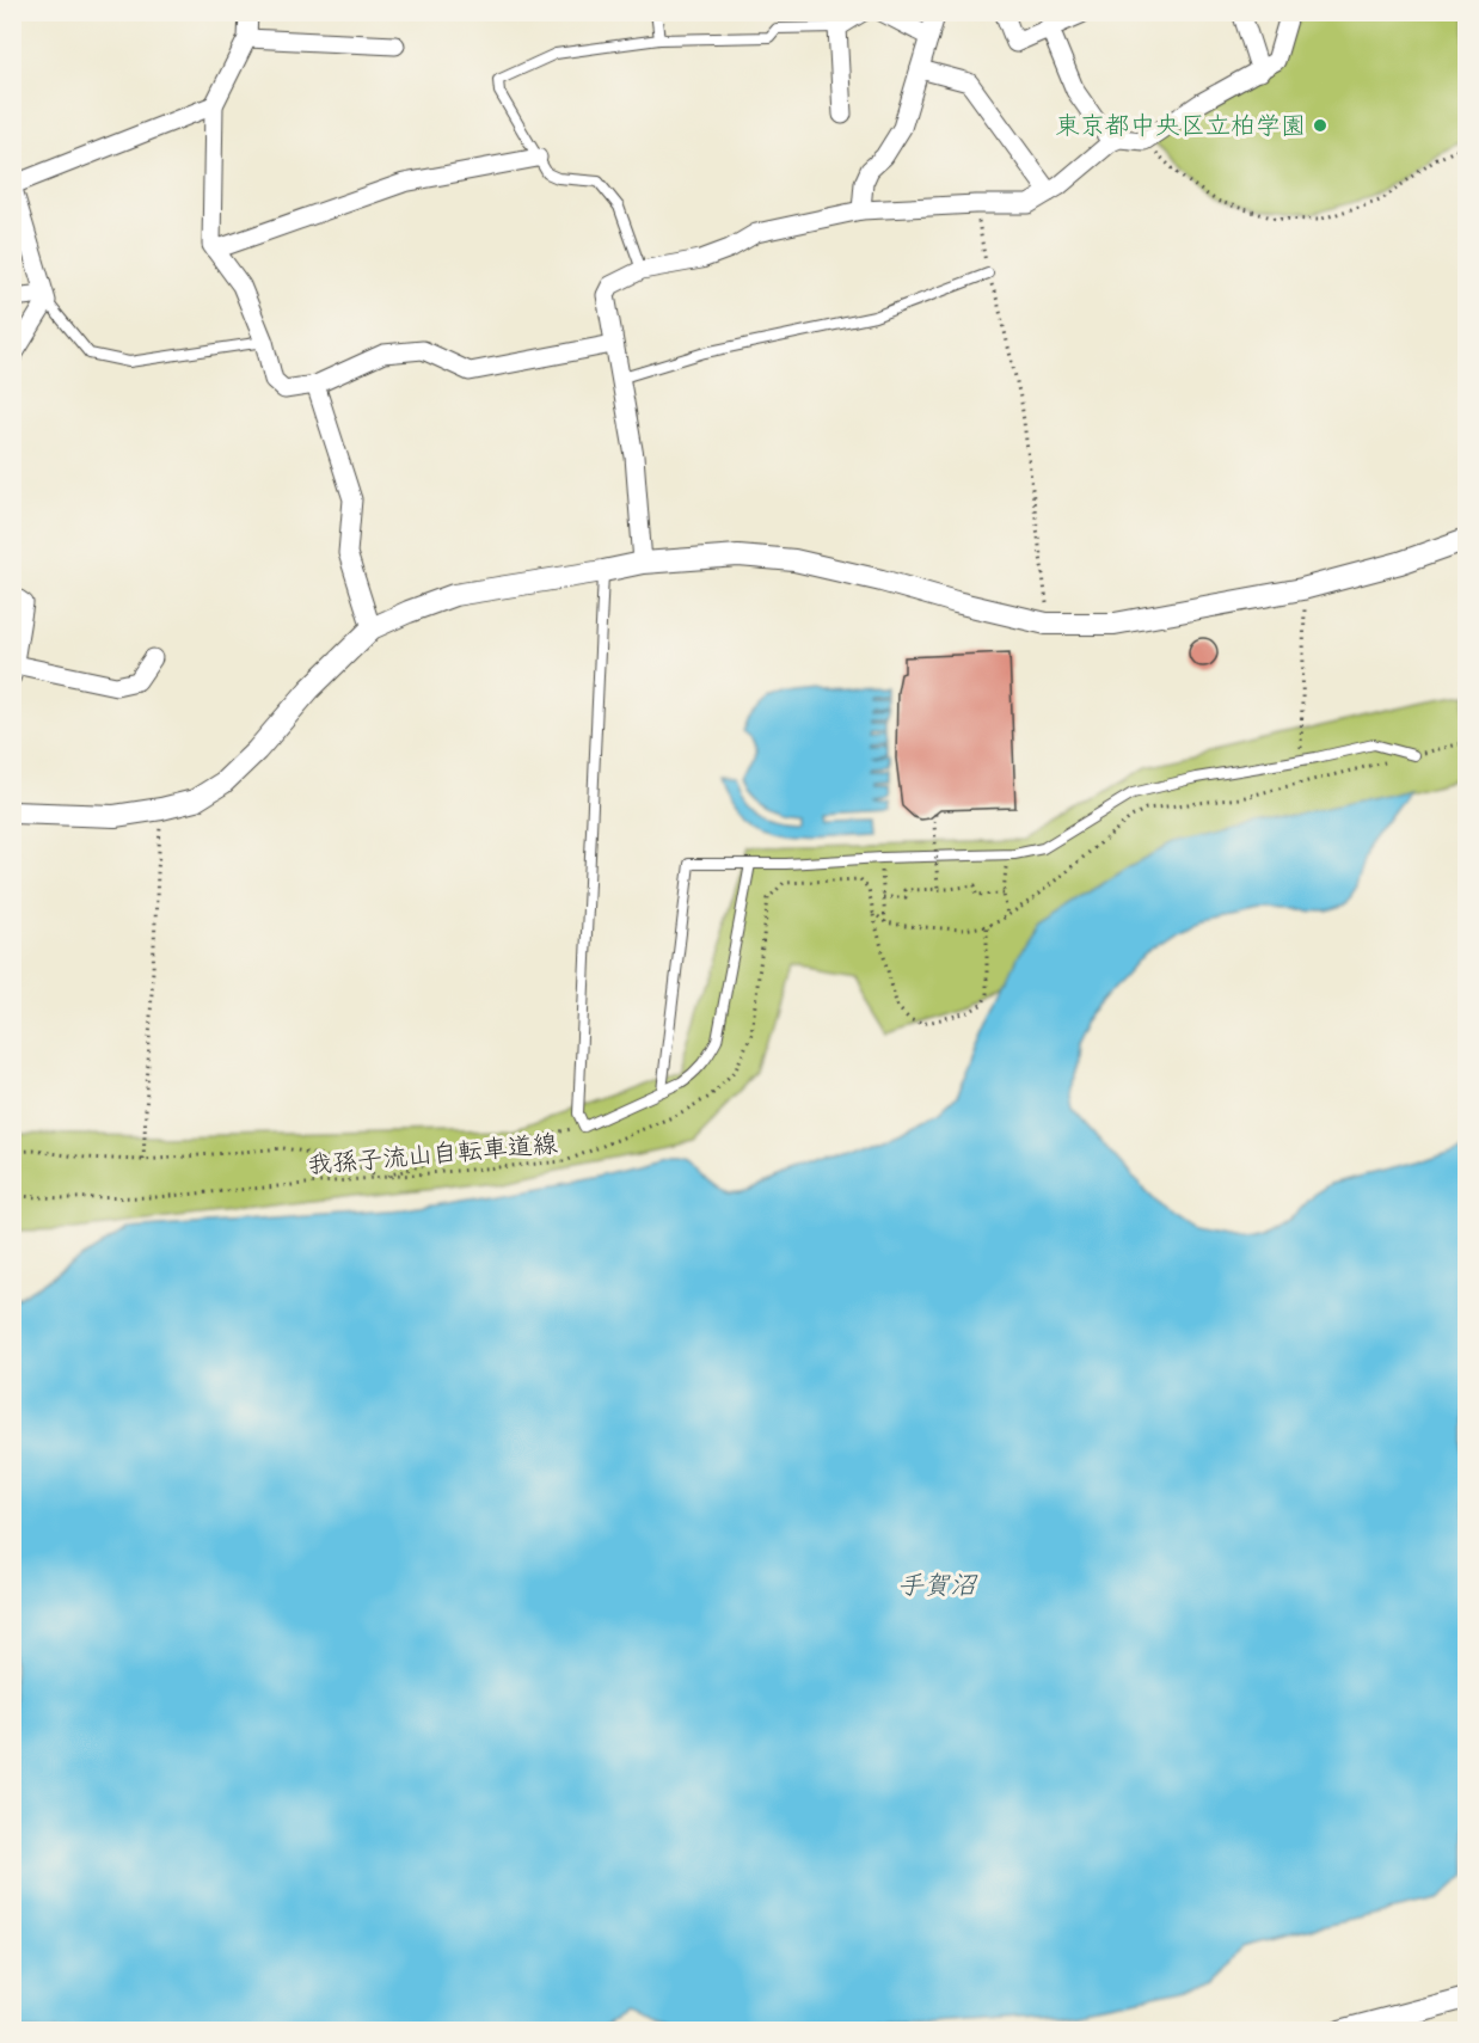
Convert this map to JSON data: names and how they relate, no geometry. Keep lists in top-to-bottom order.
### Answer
{
  "streets": {
    "path": ["我孫子流山自転車道線"]
  },
  "water": ["手賀沼"],
  "places": ["東京都中央区立柏学園"]
}
